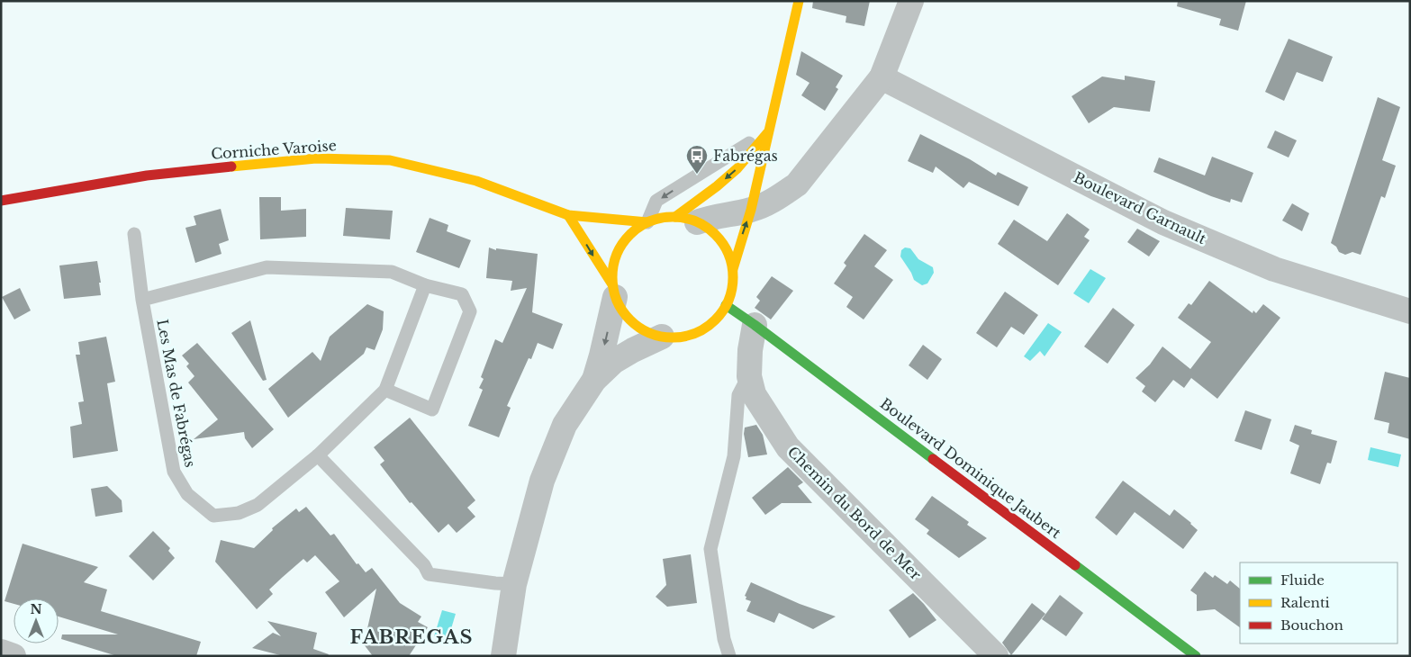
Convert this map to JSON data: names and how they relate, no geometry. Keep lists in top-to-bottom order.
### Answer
{
  "streets": {
    "street": [
      "Corniche Varoise",
      "Boulevard Garnault",
      "Boulevard Dominique Jaubert",
      "Chemin du Bord de Mer"
    ],
    "lane": ["Les Mas de Fabrégas"]
  },
  "crossings": [
    ["Corniche Varoise", "Boulevard Dominique Jaubert"],
    ["Boulevard Dominique Jaubert", "Chemin du Bord de Mer"]
  ],
  "districts": ["FABREGAS"],
  "places": {
    "bus stop": ["Fabrégas"]
  },
  "legend": ["Fluide", "Ralenti", "Bouchon"],
  "north": "top"
}
